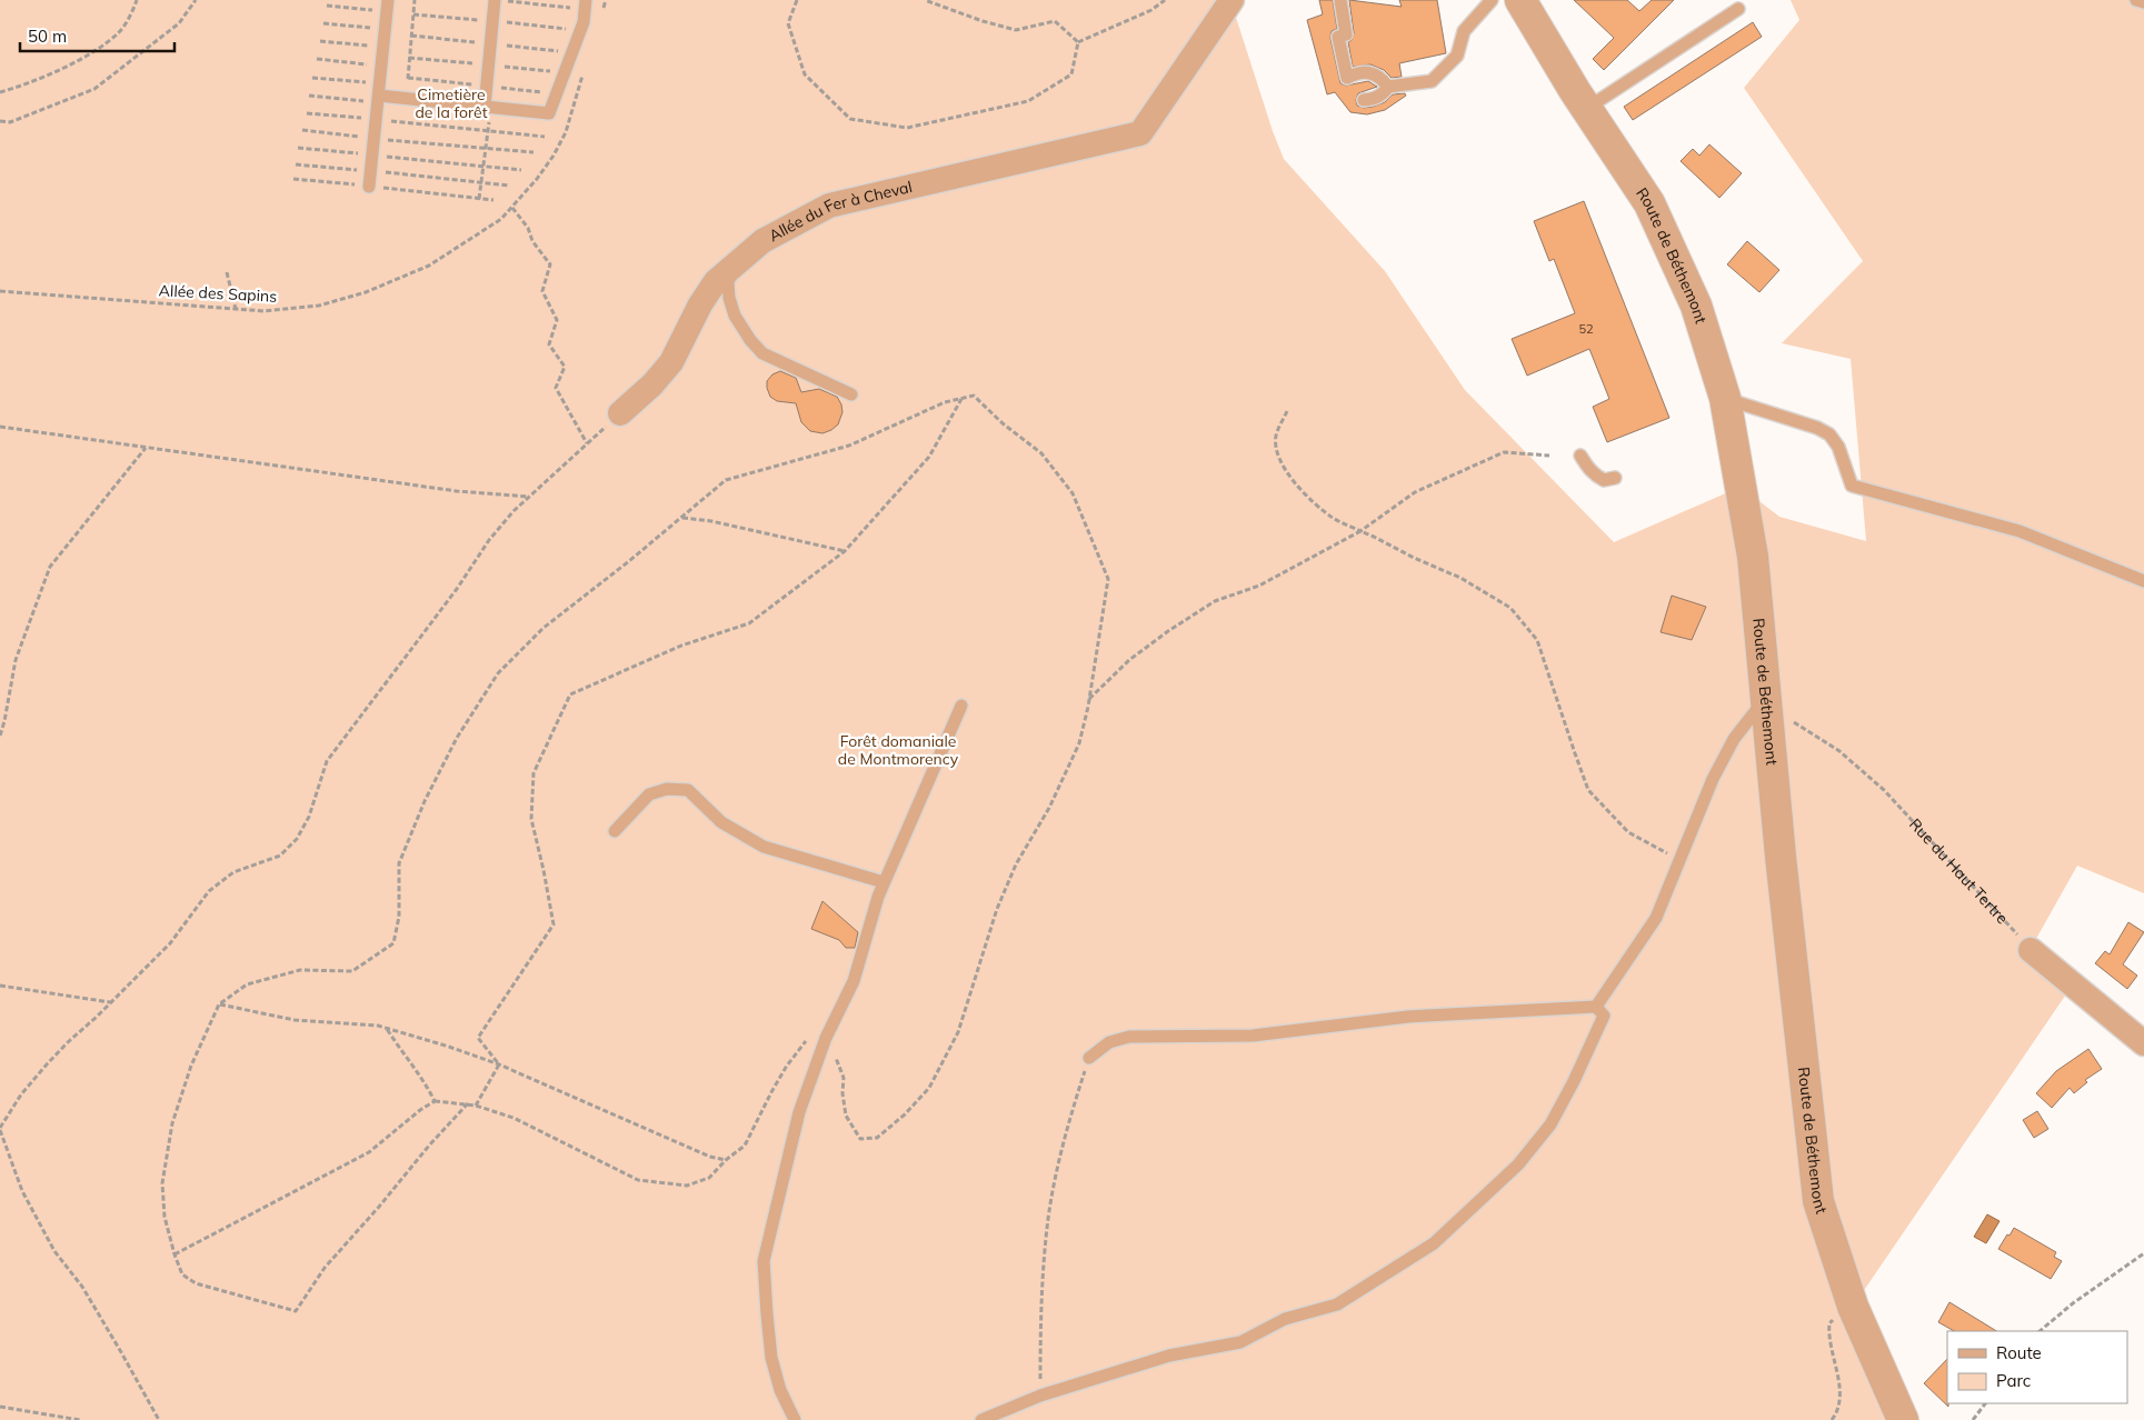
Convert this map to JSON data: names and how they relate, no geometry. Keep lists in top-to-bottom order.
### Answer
{
  "streets": {
    "street": ["Allée du Fer à Cheval", "Route de Béthemont"],
    "path": ["Allée des Sapins", "Rue du Haut Tertre"]
  },
  "crossings": [
    ["Route de Béthemont", "Rue du Haut Tertre"]
  ],
  "parks": ["Cimetière de la forêt", "Forêt domaniale de Montmorency"],
  "house_numbers": ["52"],
  "legend": ["Route", "Parc"],
  "scale_bar": "50 m"
}
